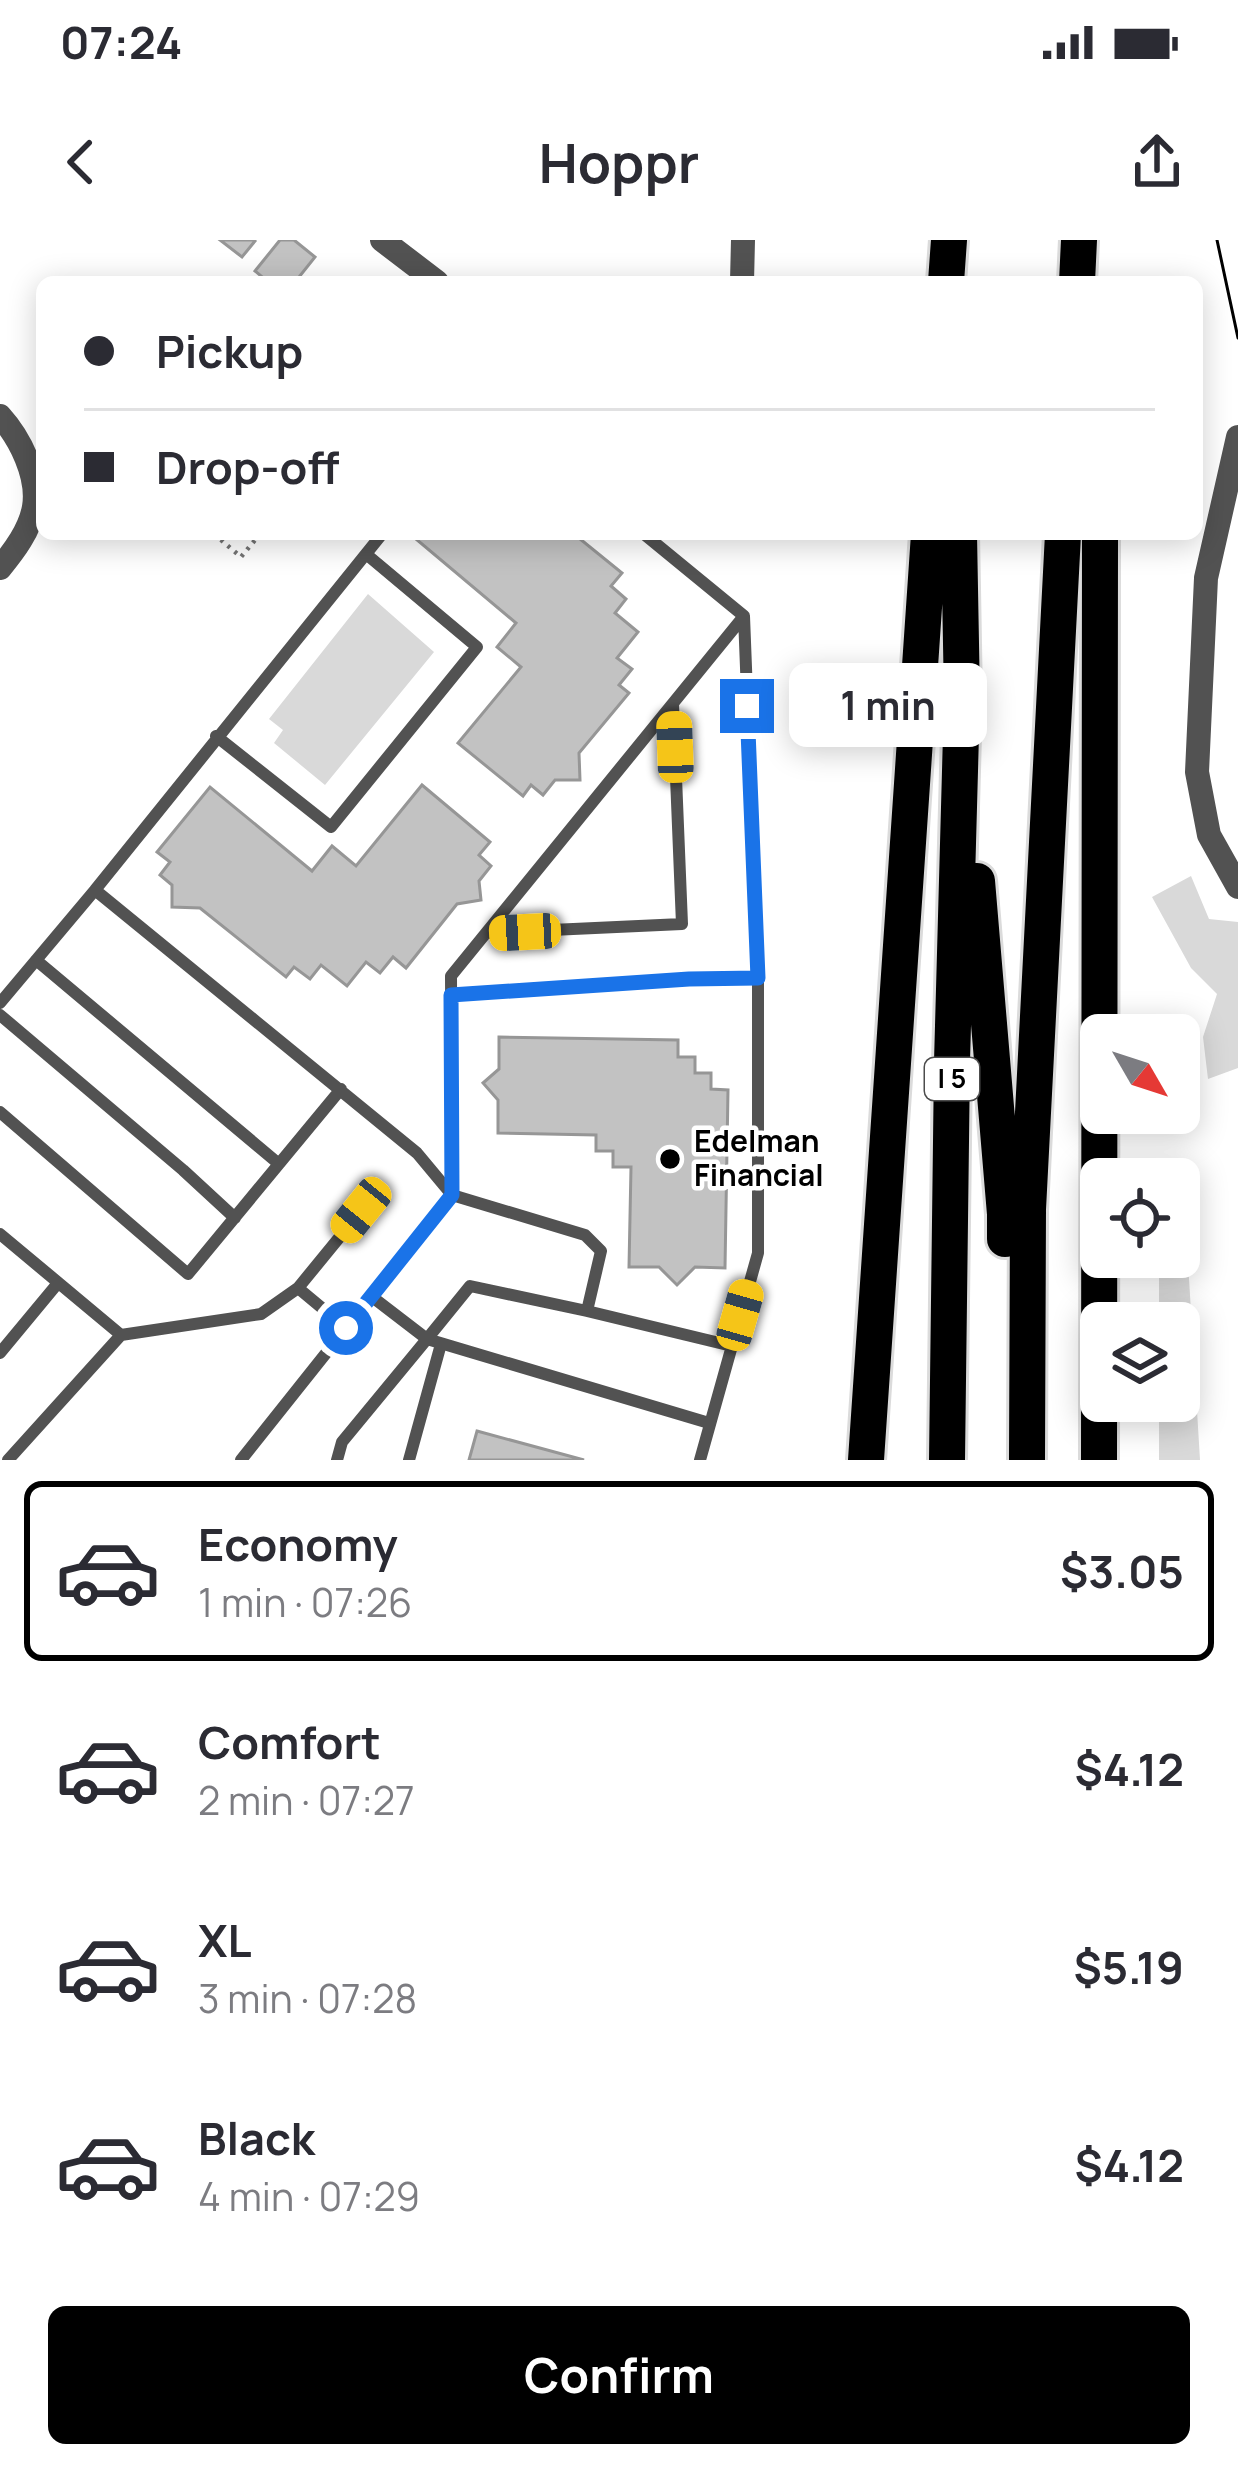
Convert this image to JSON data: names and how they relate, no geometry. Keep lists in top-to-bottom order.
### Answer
{
  "streets": {
    "highway": ["I 5"]
  },
  "places": ["Edelman Financial"],
  "north": "bottom right",
  "page": {
    "status": "07:24",
    "header": "Hoppr",
    "banner": ["Pickup", "Drop-off"],
    "bubble": "1 min",
    "list": [
      {
        "name": "Economy",
        "note": "1 min · 07:26",
        "value": "$3.05"
      },
      {
        "name": "Comfort",
        "note": "2 min · 07:27",
        "value": "$4.12"
      },
      {
        "name": "XL",
        "note": "3 min · 07:28",
        "value": "$5.19"
      },
      {
        "name": "Black",
        "note": "4 min · 07:29",
        "value": "$4.12"
      }
    ],
    "buttons": "Confirm"
  }
}
